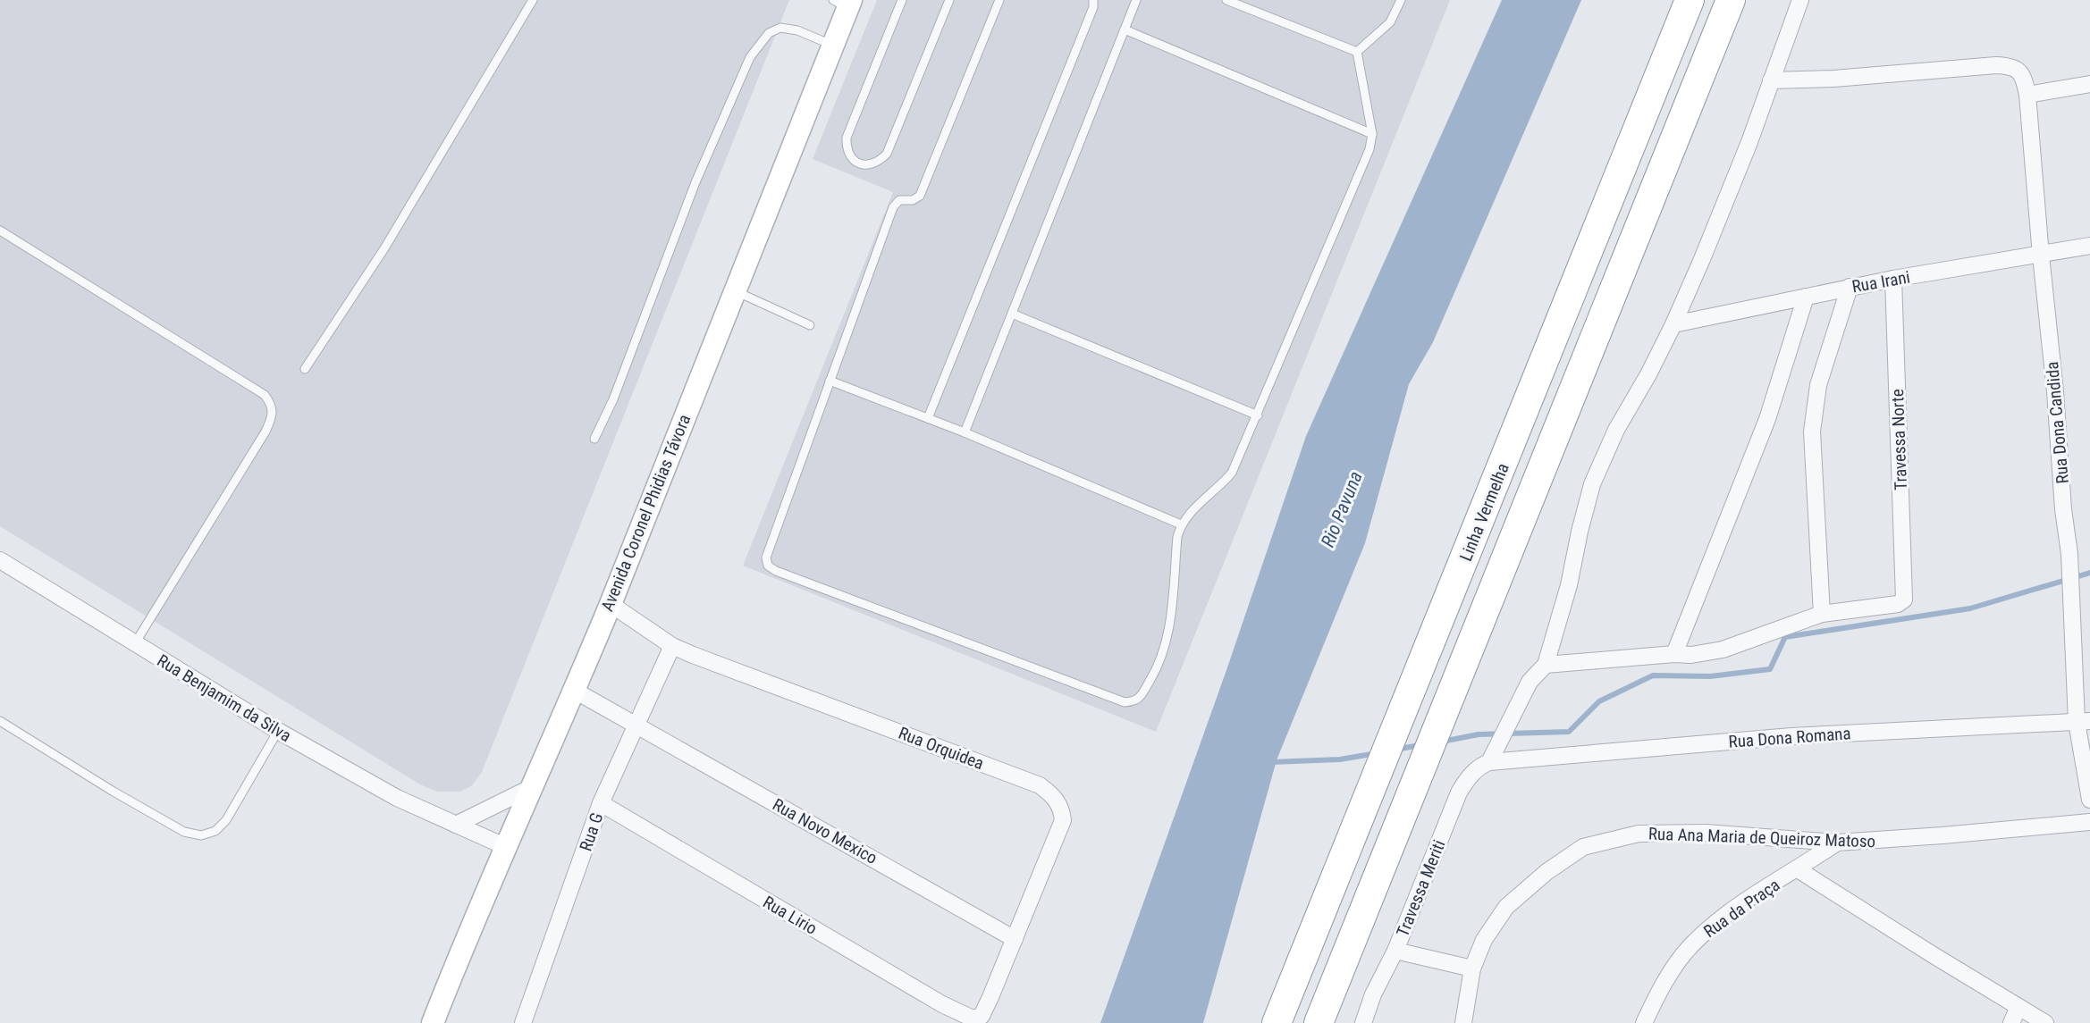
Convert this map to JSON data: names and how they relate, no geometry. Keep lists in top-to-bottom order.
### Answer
{
  "streets": {
    "highway": ["Linha Vermelha"],
    "street": [
      "Rua Irani",
      "Rua Dona Candida",
      "Travessa Norte",
      "Avenida Coronel Phidias Távora",
      "Rua Benjamim da Silva",
      "Rua Dona Romana",
      "Rua Orquidea",
      "Rua Novo Mexico",
      "Rua G",
      "Rua Ana Maria de Queiroz Matoso",
      "Travessa Meriti",
      "Rua da Praça",
      "Rua Lirio"
    ]
  },
  "crossings": [
    ["Rua Irani", "Rua Dona Candida"],
    ["Rua Irani", "Travessa Norte"],
    ["Rua Dona Candida", "Rua Dona Romana"],
    ["Avenida Coronel Phidias Távora", "Rua Benjamim da Silva"],
    ["Avenida Coronel Phidias Távora", "Rua Orquidea"],
    ["Rua Dona Romana", "Travessa Meriti"],
    ["Rua Orquidea", "Rua Novo Mexico"],
    ["Rua Orquidea", "Rua G"],
    ["Rua Orquidea", "Rua Lirio"],
    ["Rua Novo Mexico", "Rua G"],
    ["Rua G", "Rua Lirio"],
    ["Rua Ana Maria de Queiroz Matoso", "Rua da Praça"]
  ],
  "water": ["Rio Pavuna"]
}
